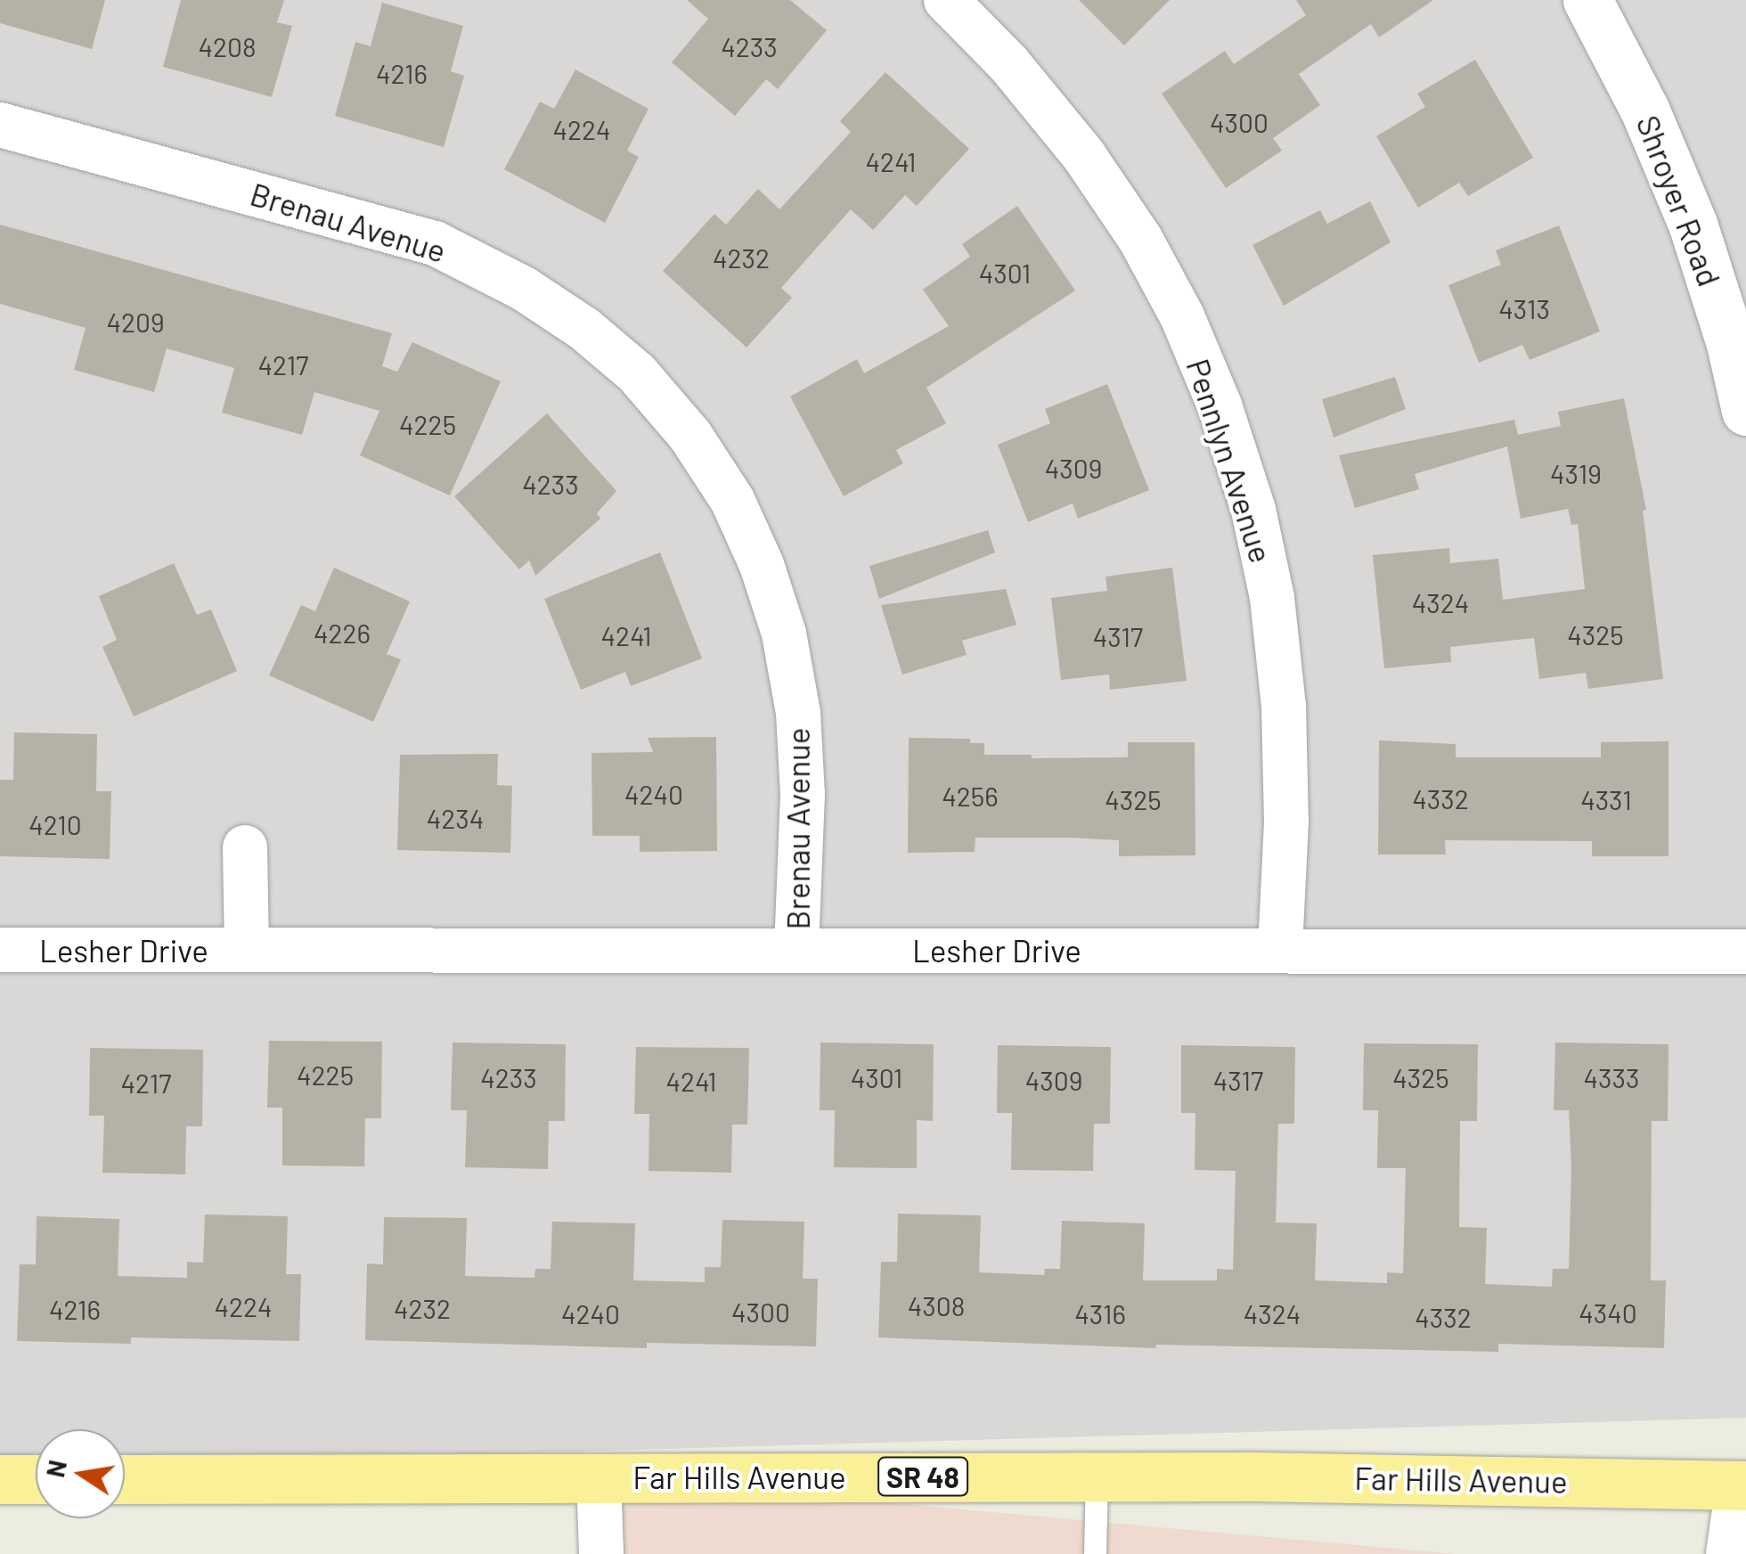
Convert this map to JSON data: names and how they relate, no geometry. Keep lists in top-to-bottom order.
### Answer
{
  "streets": {
    "main road": ["Far Hills Avenue", "SR 48"],
    "street": [
      "Shroyer Road",
      "Brenau Avenue",
      "Pennlyn Avenue",
      "Lesher Drive"
    ]
  },
  "crossings": [
    ["Brenau Avenue", "Lesher Drive"],
    ["Pennlyn Avenue", "Lesher Drive"]
  ],
  "house_numbers": [
    "4208",
    "4233",
    "4216",
    "4300",
    "4224",
    "4241",
    "4232",
    "4301",
    "4313",
    "4209",
    "4217",
    "4225",
    "4309",
    "4319",
    "4233",
    "4324",
    "4226",
    "4325",
    "4241",
    "4317",
    "4240",
    "4256",
    "4332",
    "4325",
    "4331",
    "4234",
    "4210",
    "4225",
    "4233",
    "4301",
    "4325",
    "4333",
    "4309",
    "4317",
    "4241",
    "4217",
    "4308",
    "4224",
    "4232",
    "4216",
    "4300",
    "4340",
    "4240",
    "4316",
    "4324",
    "4332"
  ],
  "north": "left"
}
